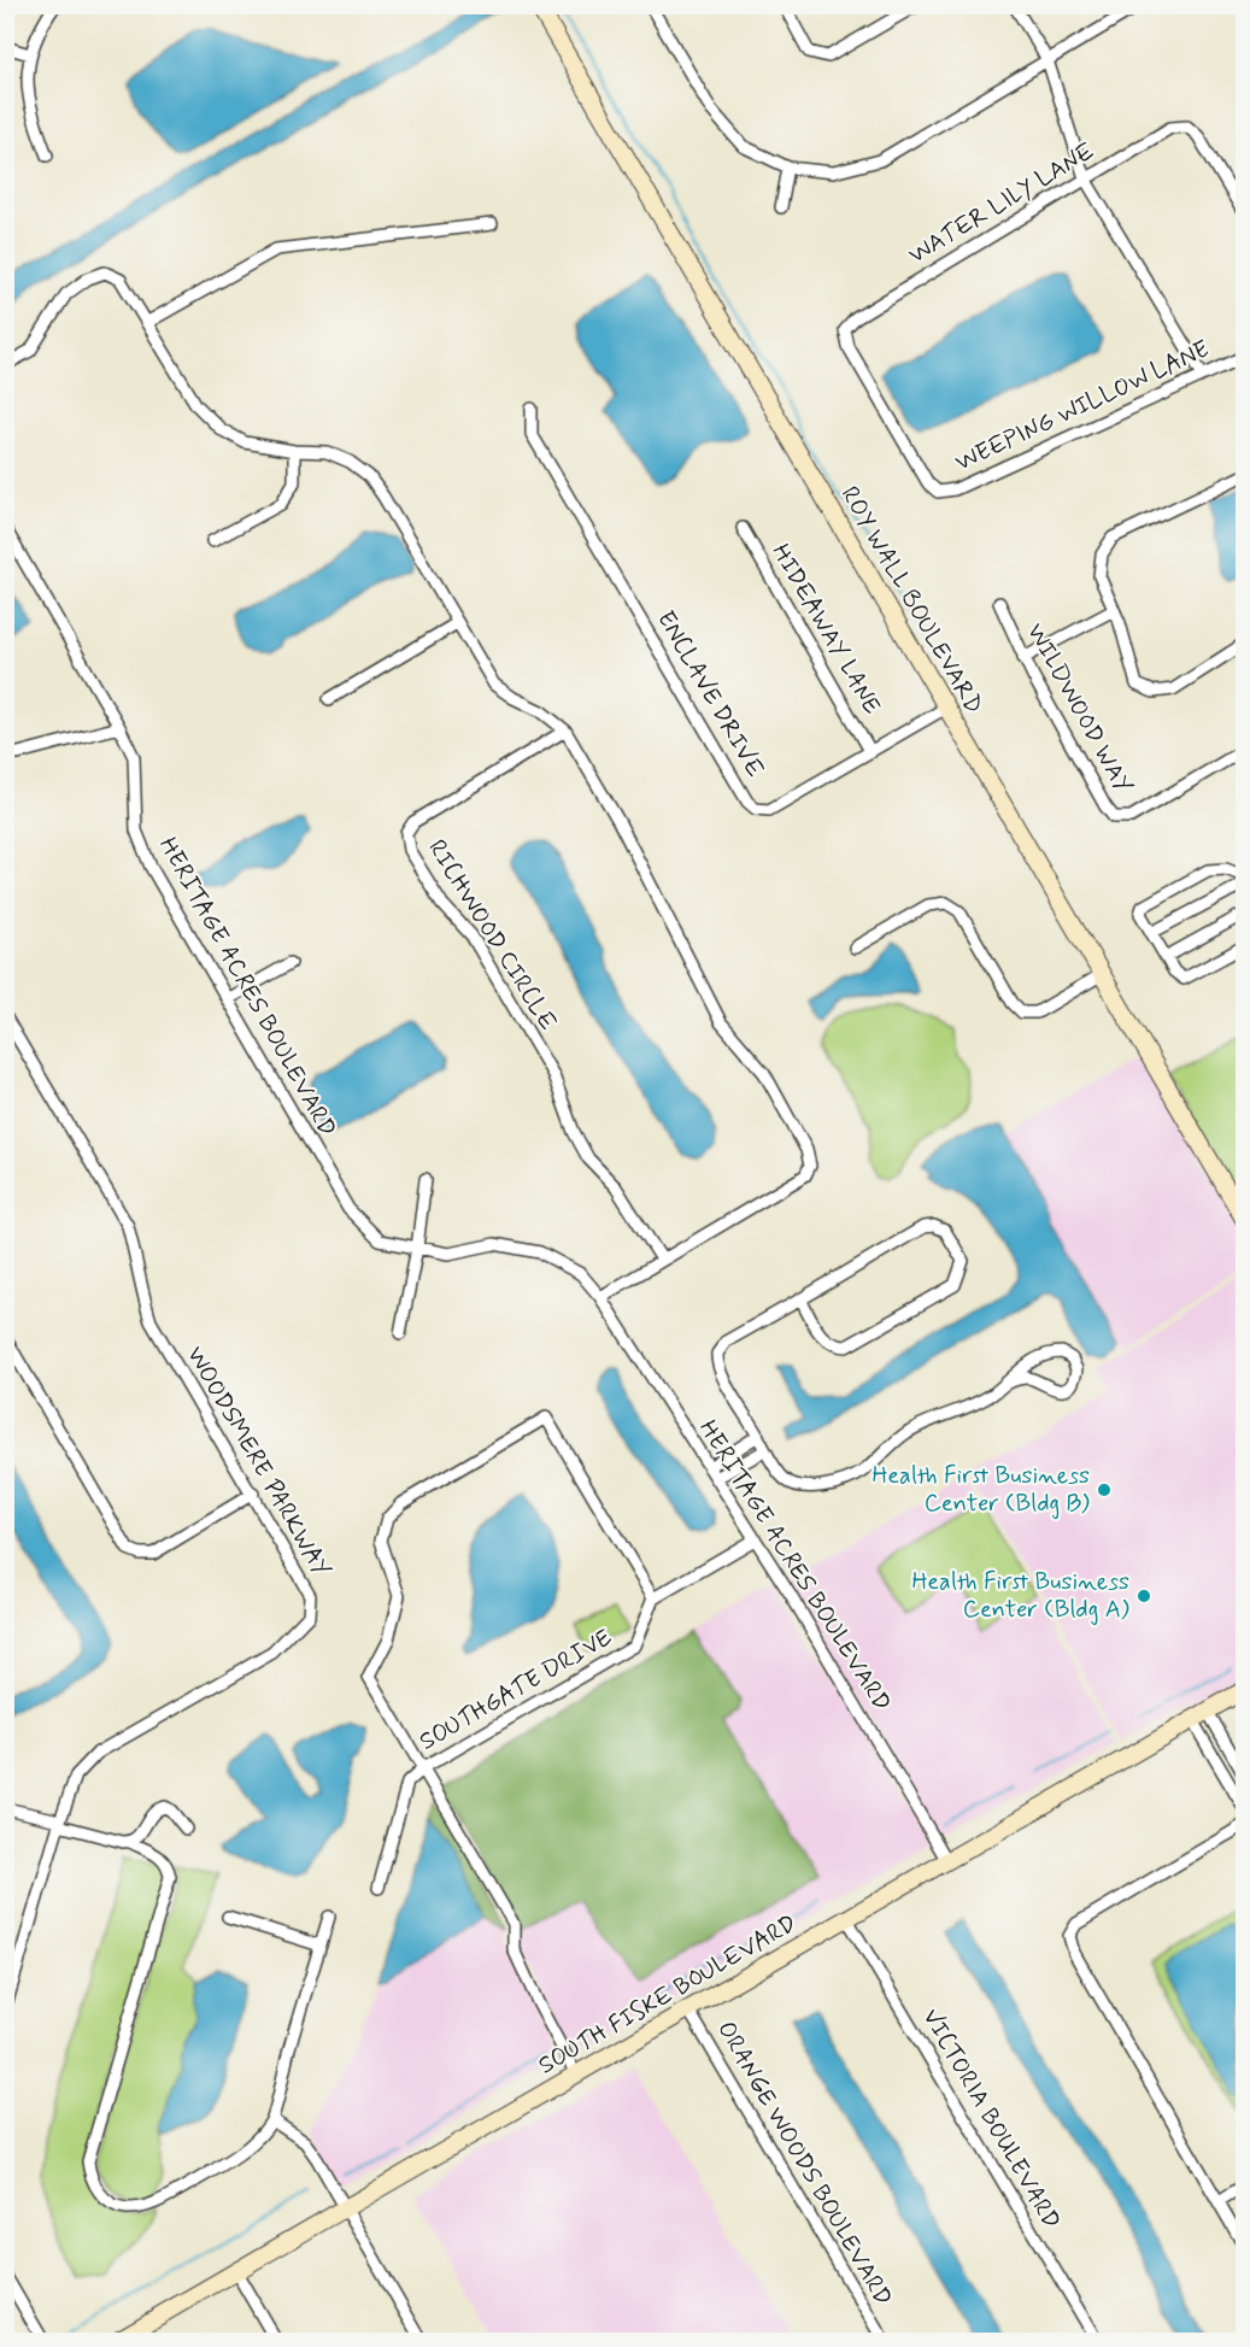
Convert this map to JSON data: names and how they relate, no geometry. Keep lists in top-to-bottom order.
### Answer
{
  "streets": {
    "street": [
      "WATER LILY LANE",
      "WEEPING WILLOW LANE",
      "ROY WALL BOULEVARD",
      "HIDEAWAY LANE",
      "ENCLAVE DRIVE",
      "WILDWOOD WAY",
      "RICHWOOD CIRCLE",
      "HERITAGE ACRES BOULEVARD",
      "WOODSMERE PARKWAY",
      "SOUTHGATE DRIVE",
      "SOUTH FISKE BOULEVARD",
      "VICTORIA BOULEVARD",
      "ORANGE WOODS BOULEVARD"
    ]
  },
  "crossings": [
    ["WATER LILY LANE", "WEEPING WILLOW LANE"],
    ["ROY WALL BOULEVARD", "ENCLAVE DRIVE"],
    ["HIDEAWAY LANE", "ENCLAVE DRIVE"],
    ["HERITAGE ACRES BOULEVARD", "SOUTH FISKE BOULEVARD"],
    ["SOUTH FISKE BOULEVARD", "VICTORIA BOULEVARD"],
    ["SOUTH FISKE BOULEVARD", "ORANGE WOODS BOULEVARD"]
  ],
  "places": ["Health First Business Center (Bldg B)", "Health First Business Center (Bldg A)"]
}
